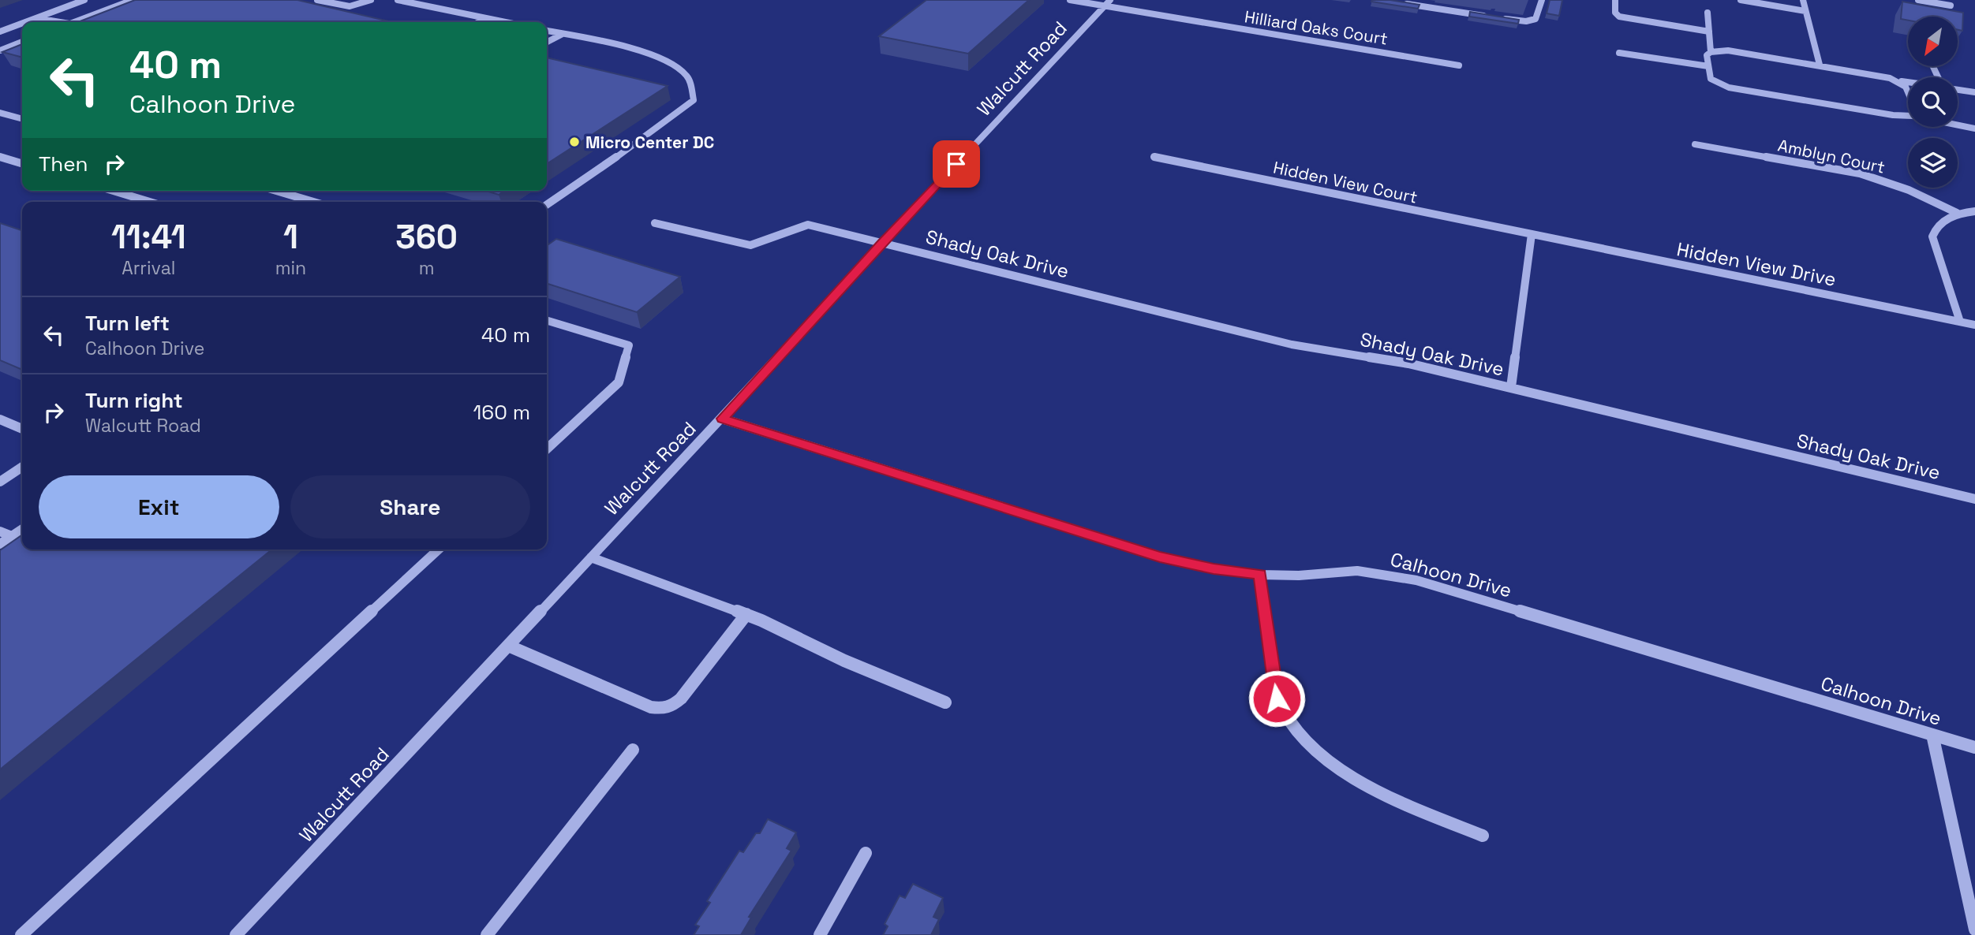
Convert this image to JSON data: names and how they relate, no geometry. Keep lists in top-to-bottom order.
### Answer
{
  "streets": {
    "street": [
      "Hilliard Oaks Court",
      "Walcutt Road",
      "Amblyn Court",
      "Hidden View Court",
      "Shady Oak Drive",
      "Hidden View Drive",
      "Calhoon Drive"
    ]
  },
  "crossings": [
    ["Hilliard Oaks Court", "Walcutt Road"],
    ["Walcutt Road", "Shady Oak Drive"],
    ["Walcutt Road", "Calhoon Drive"],
    ["Hidden View Court", "Hidden View Drive"]
  ],
  "places": ["Micro Center DC"],
  "north": "bottom left",
  "page": {
    "turn": ["40 m", "Calhoon Drive"],
    "then": "Then",
    "eta": [
      "11:41",
      "Arrival",
      "1",
      "min",
      "360",
      "m"
    ],
    "list": [
      {
        "name": "Turn left",
        "note": "Calhoon Drive",
        "value": "40 m"
      },
      {
        "name": "Turn right",
        "note": "Walcutt Road",
        "value": "160 m"
      }
    ],
    "buttons": ["Exit", "Share"]
  }
}
